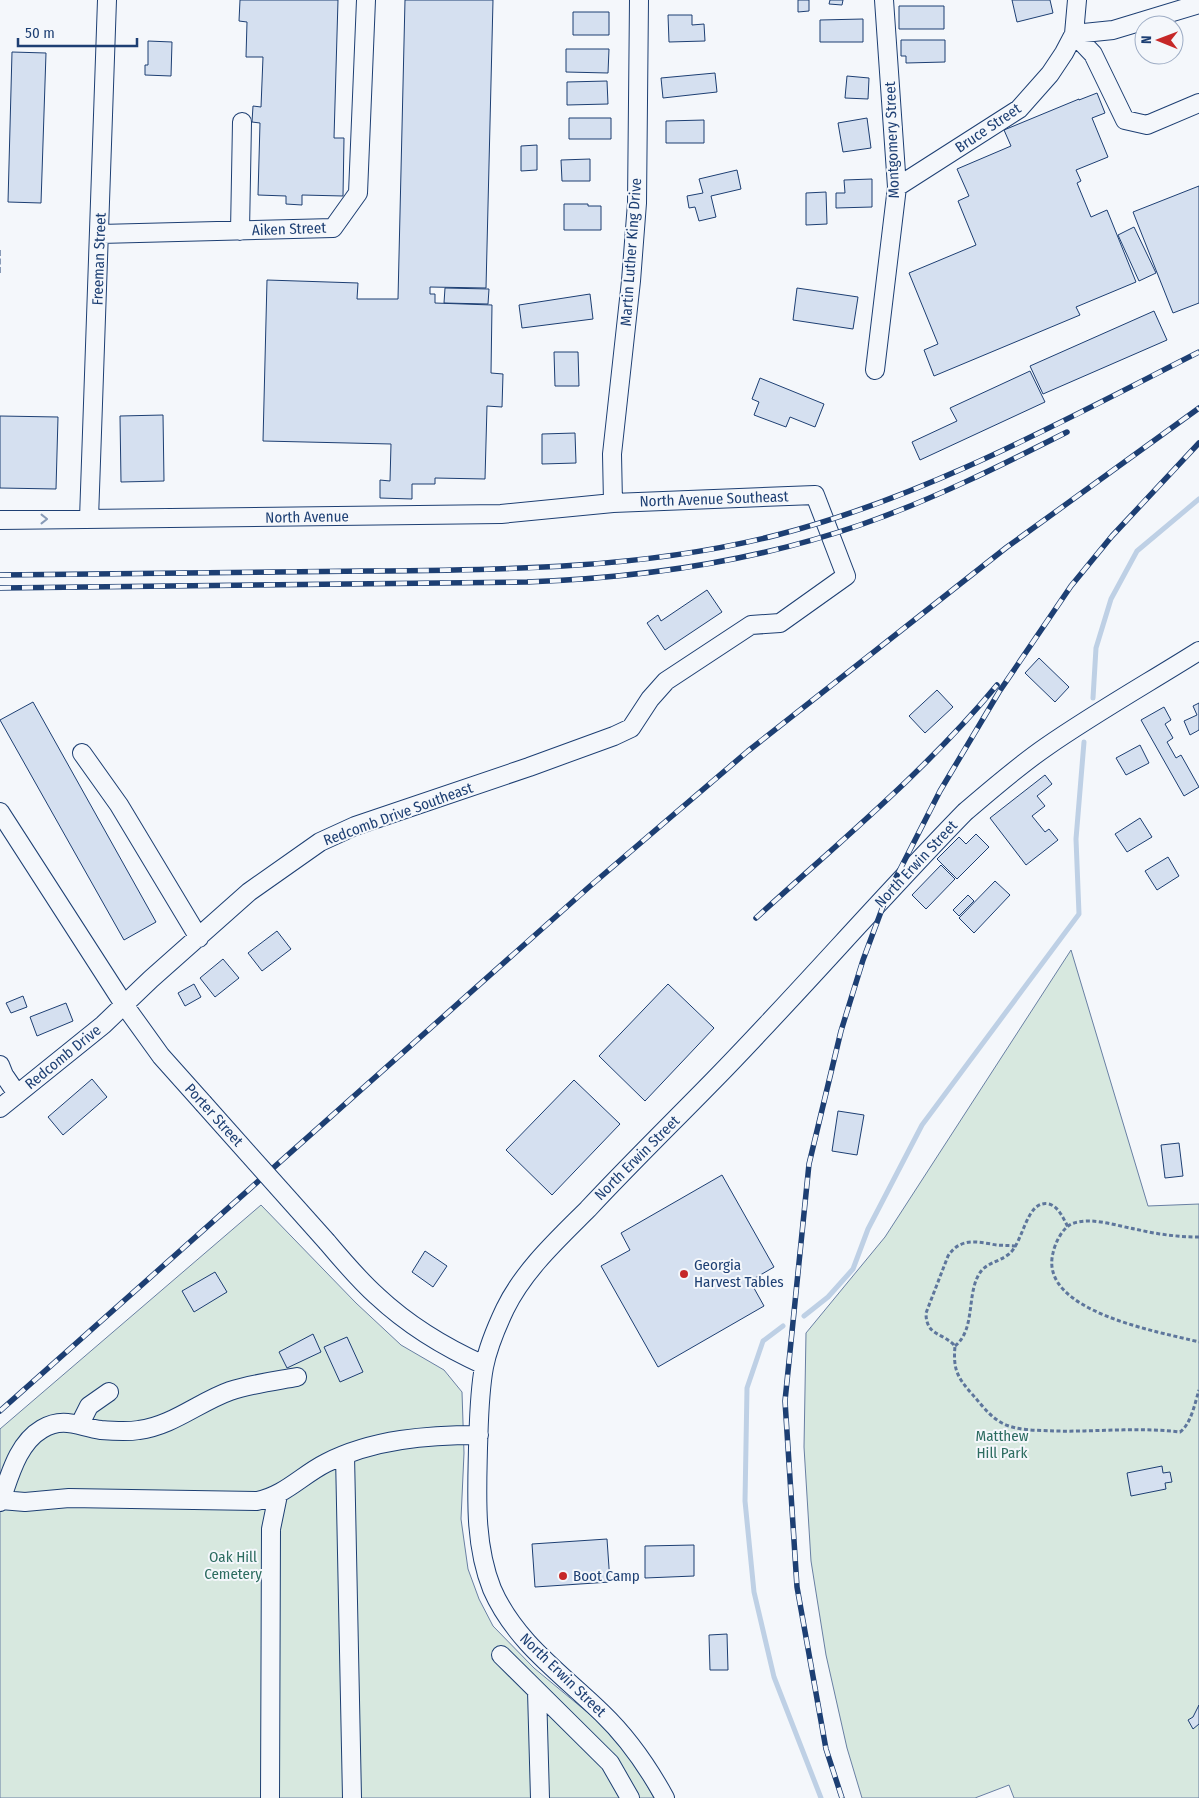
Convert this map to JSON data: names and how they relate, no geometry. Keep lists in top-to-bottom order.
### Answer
{
  "streets": {
    "street": [
      "Bruce Street",
      "Montgomery Street",
      "Aiken Street",
      "Martin Luther King Drive",
      "Freeman Street",
      "North Avenue Southeast",
      "North Avenue",
      "Redcomb Drive Southeast",
      "North Erwin Street",
      "Redcomb Drive",
      "Porter Street"
    ]
  },
  "crossings": [
    ["Bruce Street", "Montgomery Street"],
    ["Aiken Street", "Freeman Street"],
    ["Martin Luther King Drive", "North Avenue Southeast"],
    ["Martin Luther King Drive", "North Avenue"],
    ["Freeman Street", "North Avenue"],
    ["North Avenue Southeast", "North Avenue"],
    ["North Avenue Southeast", "Redcomb Drive Southeast"],
    ["Redcomb Drive Southeast", "Redcomb Drive"],
    ["Redcomb Drive Southeast", "Porter Street"],
    ["North Erwin Street", "Porter Street"],
    ["Redcomb Drive", "Porter Street"]
  ],
  "parks": ["Matthew Hill Park", "Oak Hill Cemetery"],
  "places": ["Georgia Harvest Tables", "Boot Camp"],
  "scale_bar": "50 m",
  "north": "left"
}
